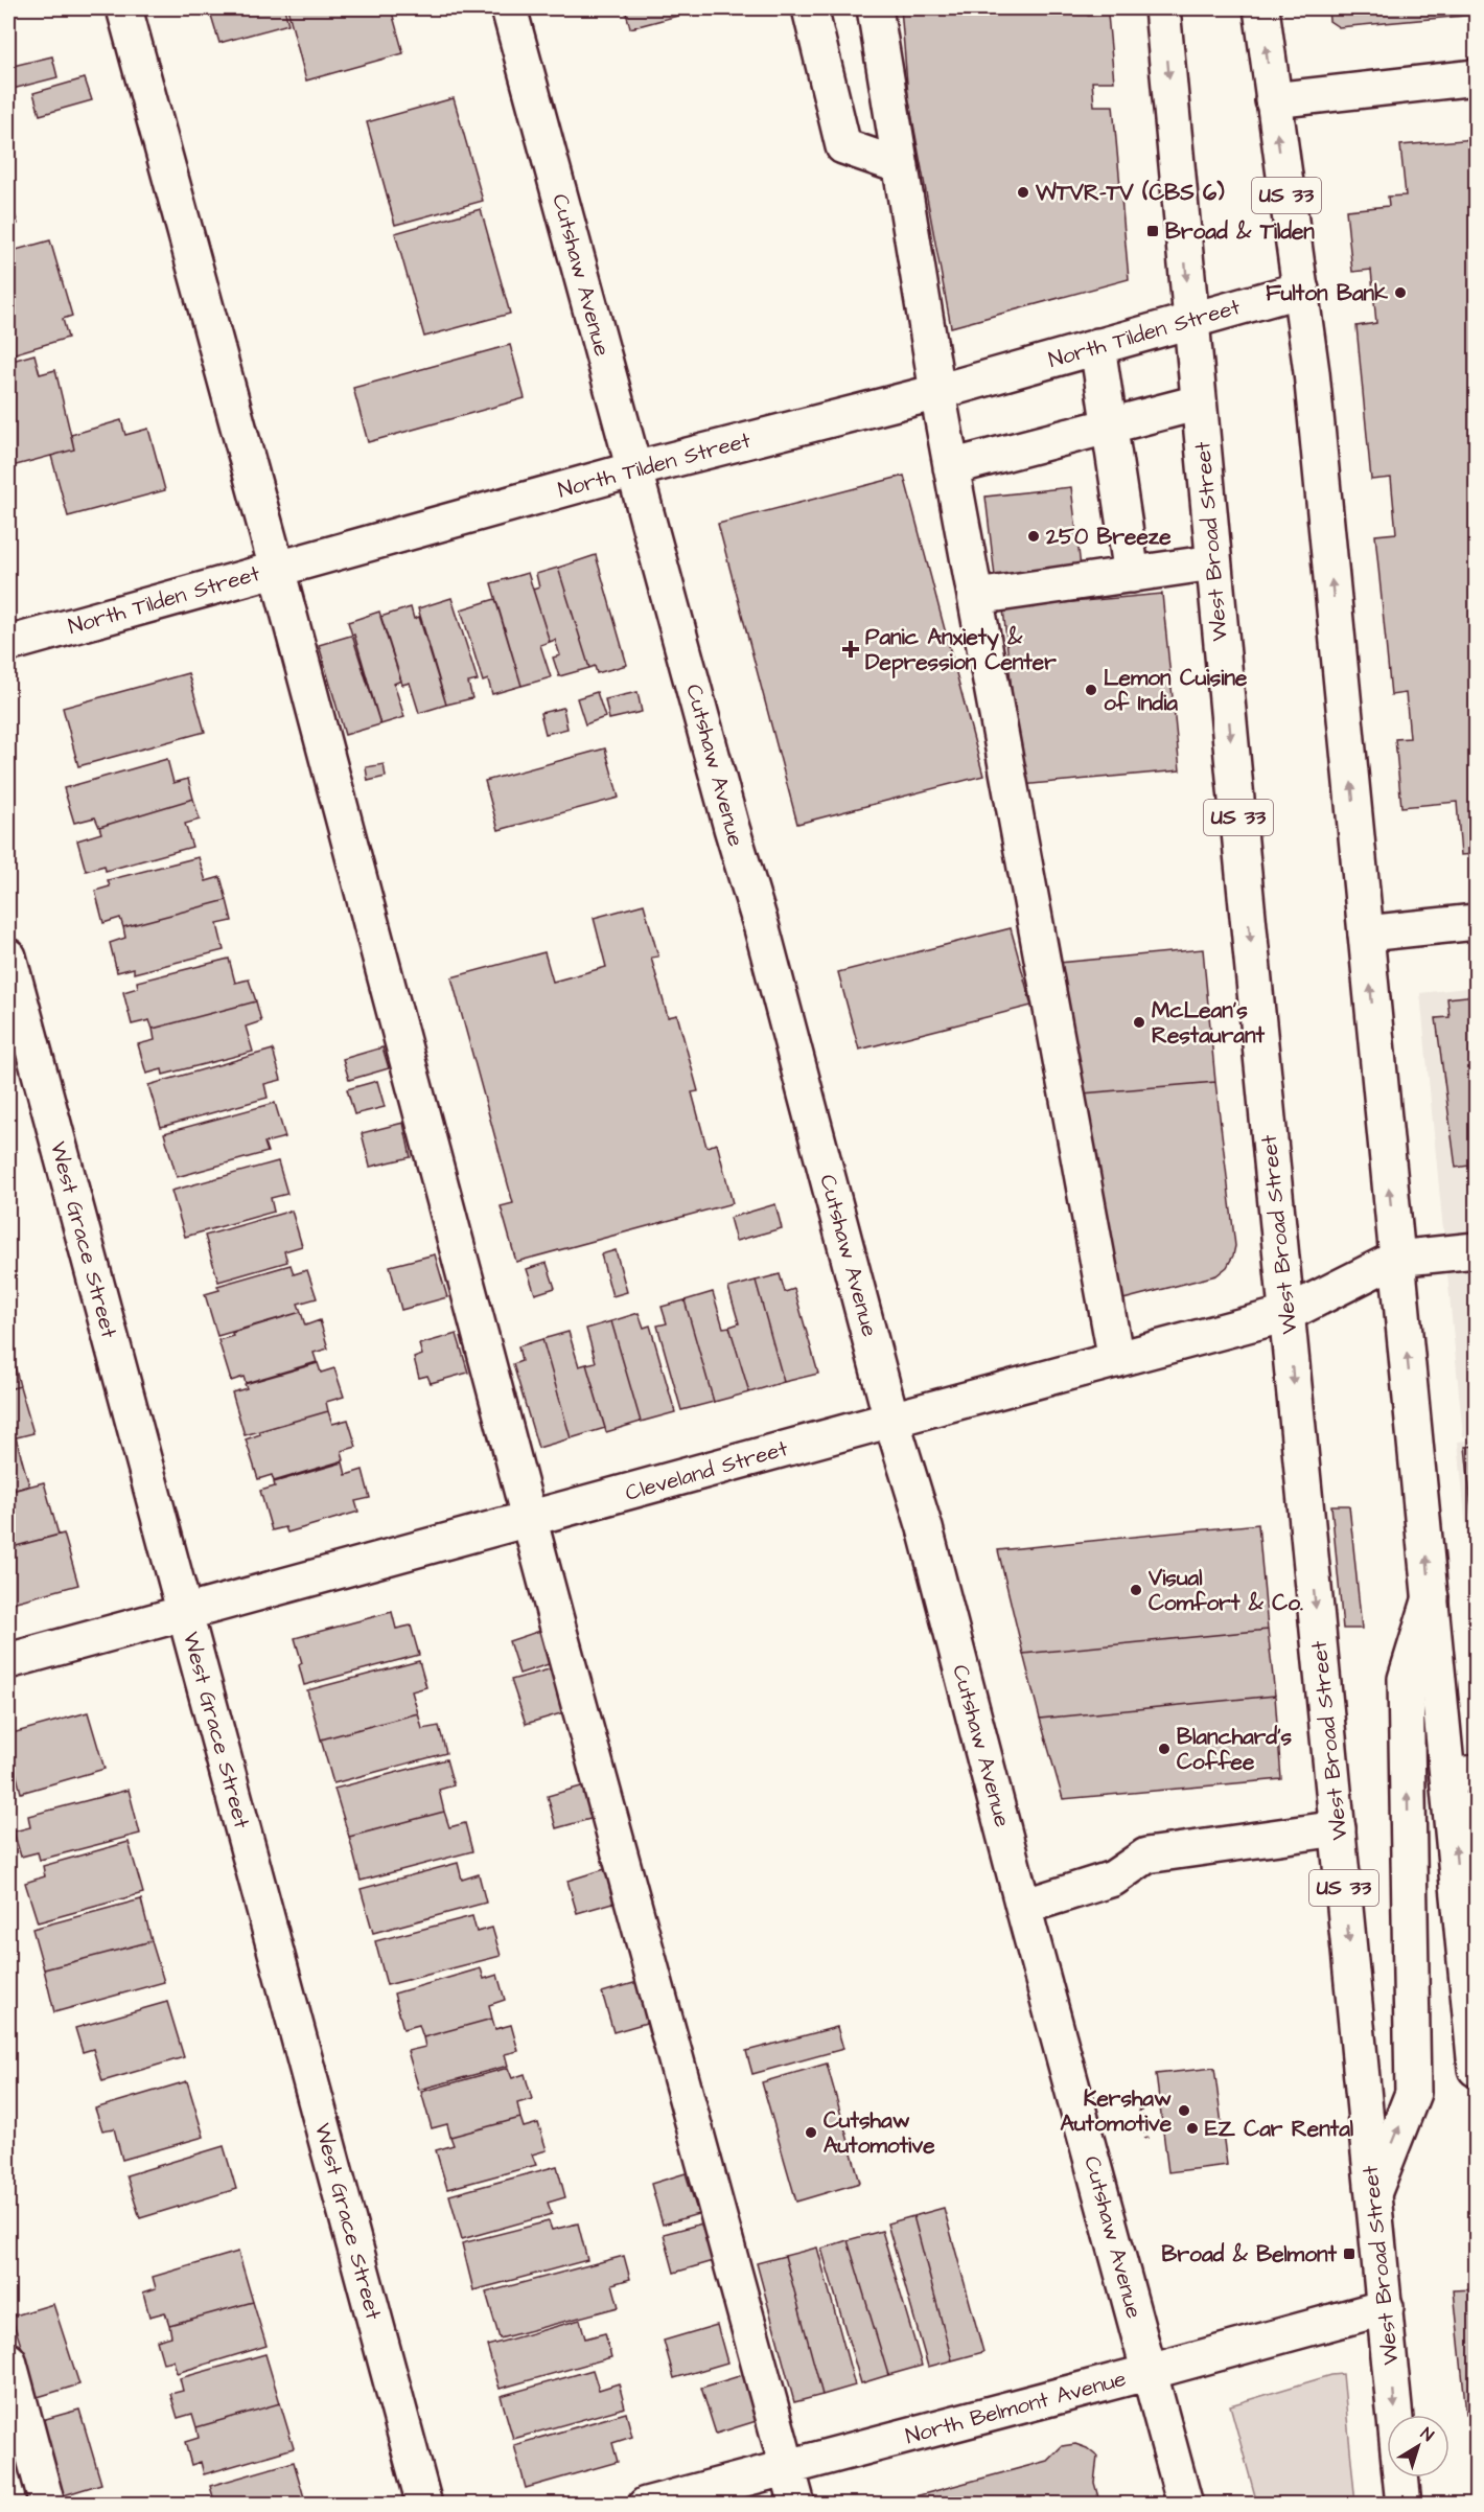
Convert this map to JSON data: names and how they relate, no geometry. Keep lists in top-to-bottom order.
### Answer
{
  "streets": {
    "street": [
      "US 33",
      "Cutshaw Avenue",
      "North Tilden Street",
      "West Broad Street",
      "West Grace Street",
      "Cleveland Street",
      "North Belmont Avenue"
    ]
  },
  "crossings": [
    ["US 33", "North Tilden Street"],
    ["US 33", "Cleveland Street"],
    ["Cutshaw Avenue", "North Tilden Street"],
    ["Cutshaw Avenue", "Cleveland Street"],
    ["Cutshaw Avenue", "North Belmont Avenue"],
    ["North Tilden Street", "West Broad Street"],
    ["West Broad Street", "Cleveland Street"],
    ["West Broad Street", "North Belmont Avenue"],
    ["West Grace Street", "Cleveland Street"]
  ],
  "places": {
    "other": [
      "WTVR-TV (CBS 6)",
      "Fulton Bank",
      "250 Breeze",
      "Lemon Cuisine of India",
      "McLean's Restaurant",
      "Visual Comfort & Co.",
      "Blanchard's Coffee",
      "Kershaw Automotive",
      "EZ Car Rental",
      "Cutshaw Automotive"
    ],
    "transit": ["Broad & Tilden", "Broad & Belmont"],
    "health": ["Panic Anxiety & Depression Center"]
  },
  "north": "top right"
}
